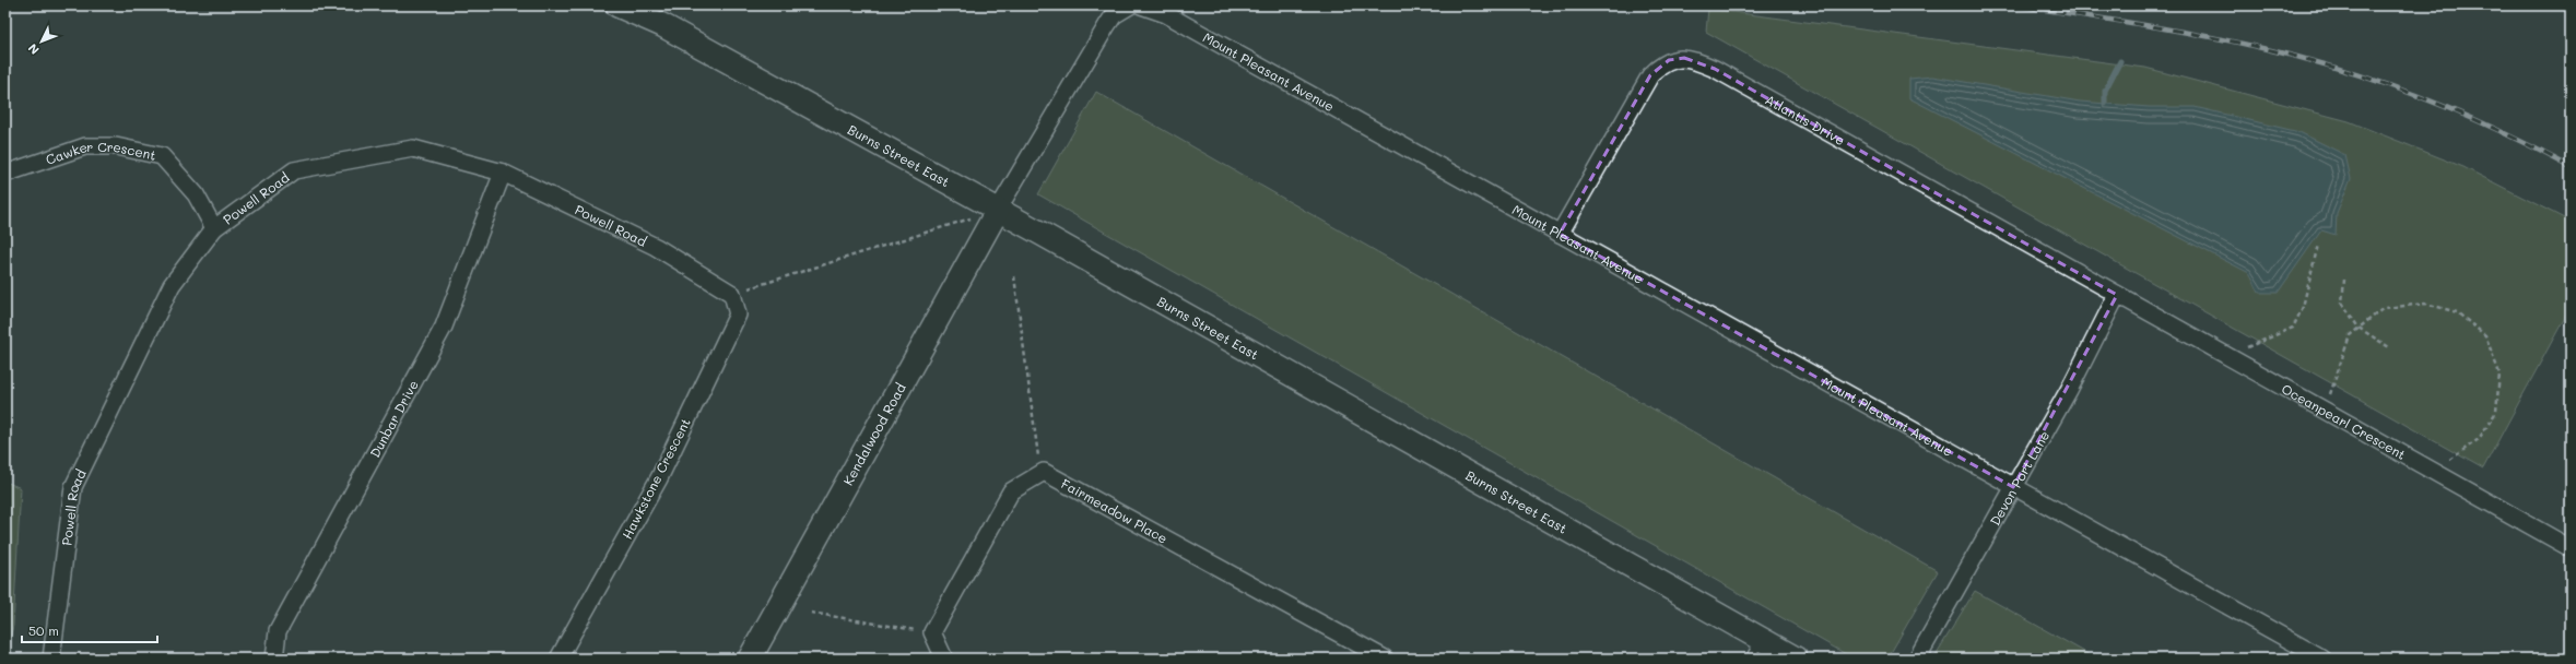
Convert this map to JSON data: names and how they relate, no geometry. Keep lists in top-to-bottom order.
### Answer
{
  "streets": {
    "street": [
      "Mount Pleasant Avenue",
      "Atlantis Drive",
      "Burns Street East",
      "Cawker Crescent",
      "Powell Road",
      "Dunbar Drive",
      "Oceanpearl Crescent",
      "Kendalwood Road",
      "Devon Port Lane",
      "Hawkstone Crescent",
      "Fairmeadow Place"
    ]
  },
  "crossings": [
    ["Mount Pleasant Avenue", "Atlantis Drive"],
    ["Mount Pleasant Avenue", "Devon Port Lane"],
    ["Atlantis Drive", "Oceanpearl Crescent"],
    ["Atlantis Drive", "Devon Port Lane"],
    ["Burns Street East", "Kendalwood Road"],
    ["Cawker Crescent", "Powell Road"],
    ["Powell Road", "Dunbar Drive"],
    ["Powell Road", "Hawkstone Crescent"],
    ["Oceanpearl Crescent", "Devon Port Lane"]
  ],
  "scale_bar": "50 m",
  "north": "bottom left"
}
